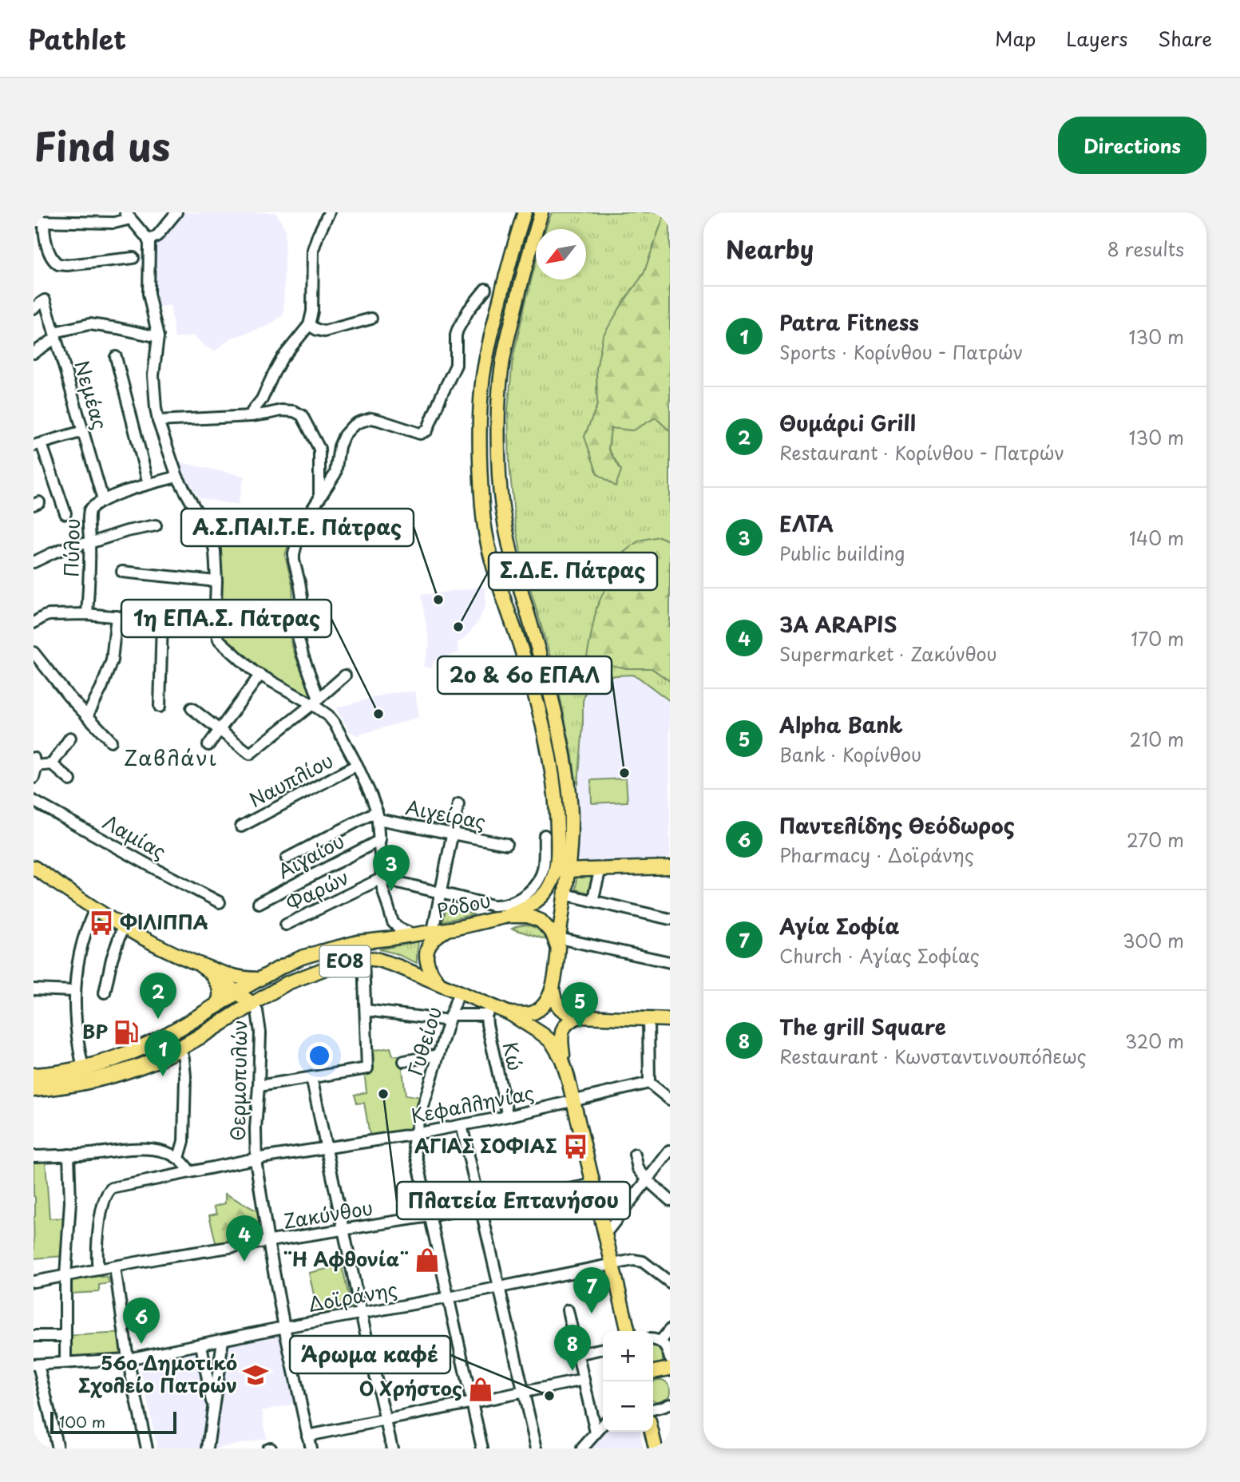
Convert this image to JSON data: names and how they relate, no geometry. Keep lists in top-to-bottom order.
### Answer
{
  "streets": {
    "main road": ["Ρόδου", "ΕΟ8"],
    "street": [
      "Νεμέας",
      "Πύλου",
      "Ναυπλίου",
      "Αιγείρας",
      "Λαμίας",
      "Αιγαίου",
      "Φαρών",
      "Γυθείου",
      "Κώ",
      "Θερμοπυλών",
      "Κεφαλληνίας",
      "Ζακύνθου",
      "Δοϊράνης"
    ]
  },
  "crossings": [
    ["Νεμέας", "Πύλου"],
    ["Ρόδου", "ΕΟ8"],
    ["Ρόδου", "Γυθείου"],
    ["Ρόδου", "Κώ"],
    ["ΕΟ8", "Γυθείου"],
    ["ΕΟ8", "Κώ"],
    ["ΕΟ8", "Θερμοπυλών"],
    ["Γυθείου", "Κώ"],
    ["Γυθείου", "Κεφαλληνίας"],
    ["Κώ", "Κεφαλληνίας"],
    ["Θερμοπυλών", "Κεφαλληνίας"],
    ["Θερμοπυλών", "Ζακύνθου"],
    ["Θερμοπυλών", "Δοϊράνης"],
    ["Κεφαλληνίας", "Ζακύνθου"]
  ],
  "districts": ["Ζαβλάνι"],
  "places": {
    "other": [
      "Α.Σ.ΠΑΙ.Τ.Ε. Πάτρας",
      "Σ.Δ.Ε. Πάτρας",
      "1η ΕΠΑ.Σ. Πάτρας",
      "2ο & 6ο ΕΠΑΛ",
      "Πλατεία Επτανήσου",
      "Άρωμα καφέ"
    ],
    "bus stop": ["ΦΙΛΙΠΠΑ", "ΑΓΙΑΣ ΣΟΦΙΑΣ"],
    "fuel station": ["BP"],
    "shop": ["¨Η Αφθονία¨", "Ο Χρήστος"],
    "school or university": ["56ο Δημοτικό Σχολείο Πατρών"]
  },
  "scale_bar": "100 m",
  "north": "bottom left",
  "page": {
    "header": "Pathlet",
    "nav": ["Map", "Layers", "Share"],
    "title": "Find us",
    "buttons": "Directions",
    "heading": ["Nearby", "8 results"],
    "list": [
      {
        "mark": "1",
        "name": "Patra Fitness",
        "note": "Sports · Κορίνθου - Πατρών",
        "value": "130 m"
      },
      {
        "mark": "2",
        "name": "Θυμάριi Grill",
        "note": "Restaurant · Κορίνθου - Πατρών",
        "value": "130 m"
      },
      {
        "mark": "3",
        "name": "ΕΛΤΑ",
        "note": "Public building",
        "value": "140 m"
      },
      {
        "mark": "4",
        "name": "3A ARAPIS",
        "note": "Supermarket · Ζακύνθου",
        "value": "170 m"
      },
      {
        "mark": "5",
        "name": "Alpha Bank",
        "note": "Bank · Κορίνθου",
        "value": "210 m"
      },
      {
        "mark": "6",
        "name": "Παντελίδης Θεόδωρος",
        "note": "Pharmacy · Δοϊράνης",
        "value": "270 m"
      },
      {
        "mark": "7",
        "name": "Αγία Σοφία",
        "note": "Church · Αγίας Σοφίας",
        "value": "300 m"
      },
      {
        "mark": "8",
        "name": "The grill Square",
        "note": "Restaurant · Κωνσταντινουπόλεως",
        "value": "320 m"
      }
    ],
    "pins": [
      "3",
      "2",
      "5",
      "1",
      "4",
      "7",
      "6",
      "8"
    ],
    "map_buttons": ["+", "−"],
    "scale": "100 m"
  }
}
